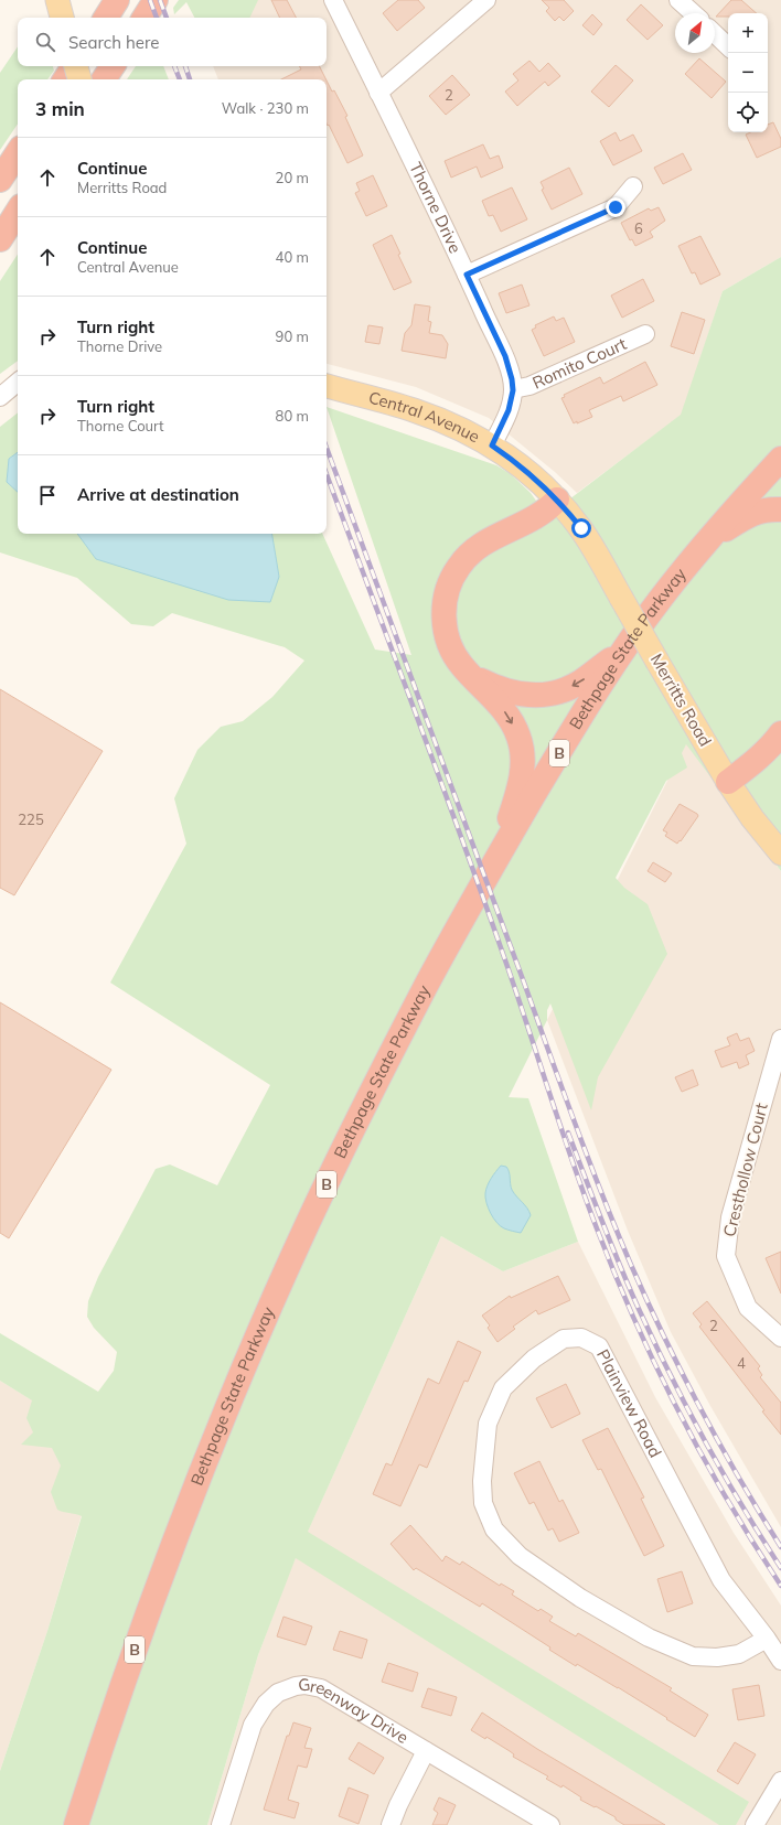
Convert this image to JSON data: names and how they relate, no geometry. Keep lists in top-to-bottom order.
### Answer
{
  "streets": {
    "highway": ["Bethpage State Parkway", "B"],
    "main road": ["Central Avenue", "Merritts Road"],
    "street": [
      "Thorne Drive",
      "Romito Court",
      "Cresthollow Court",
      "Plainview Road",
      "Greenway Drive"
    ]
  },
  "crossings": [
    ["Thorne Drive", "Romito Court"],
    ["Thorne Drive", "Central Avenue"],
    ["Central Avenue", "Merritts Road"]
  ],
  "house_numbers": [
    "2",
    "6",
    "225",
    "2",
    "4"
  ],
  "north": "top right",
  "page": {
    "map_buttons": ["+", "−"],
    "search": "Search here",
    "heading": ["3 min", "Walk · 230 m"],
    "list": [
      ["Continue", "Merritts Road", "20 m"],
      ["Continue", "Central Avenue", "40 m"],
      ["Turn right", "Thorne Drive", "90 m"],
      ["Turn right", "Thorne Court", "80 m"],
      "Arrive at destination"
    ]
  }
}
